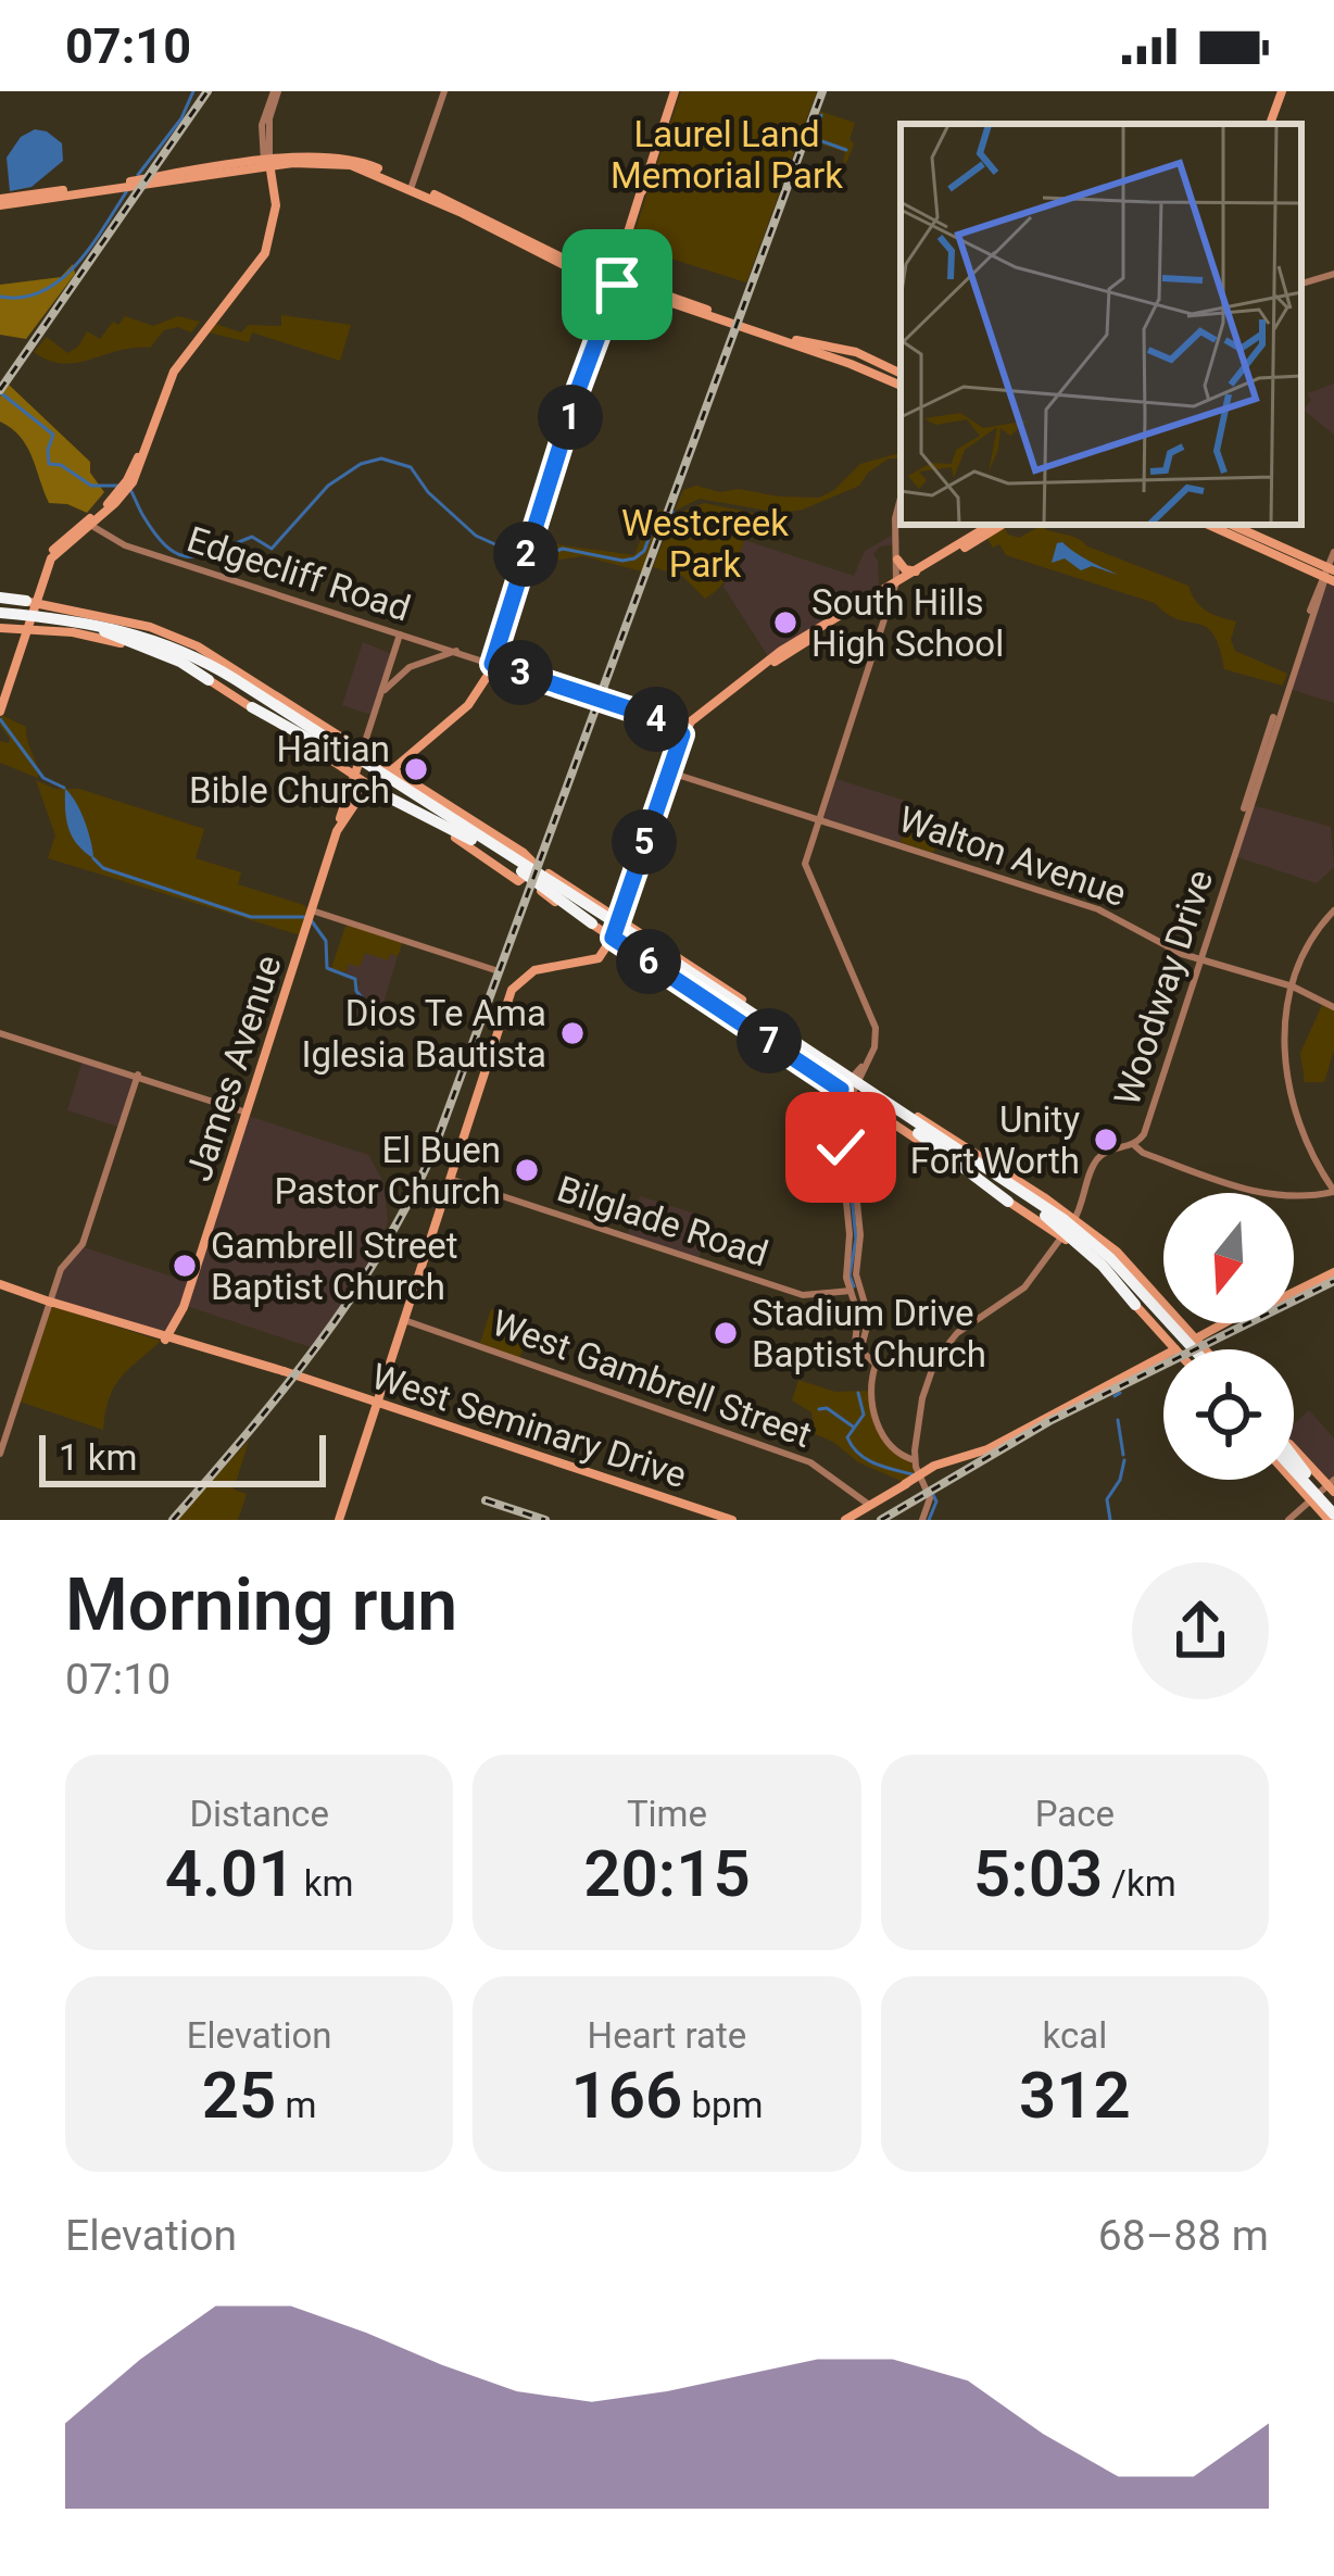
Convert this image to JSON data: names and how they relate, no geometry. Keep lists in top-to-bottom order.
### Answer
{
  "streets": {
    "main road": ["James Avenue", "West Seminary Drive"],
    "street": [
      "Edgecliff Road",
      "Walton Avenue",
      "Woodway Drive",
      "Bilglade Road",
      "West Gambrell Street"
    ]
  },
  "crossings": [
    ["Edgecliff Road", "James Avenue"],
    ["Walton Avenue", "Woodway Drive"],
    ["James Avenue", "West Seminary Drive"]
  ],
  "parks": ["Laurel Land Memorial Park", "Westcreek Park"],
  "places": [
    "South Hills High School",
    "Haitian Bible Church",
    "Dios Te Ama Iglesia Bautista",
    "Unity Fort Worth",
    "El Buen Pastor Church",
    "Gambrell Street Baptist Church",
    "Stadium Drive Baptist Church"
  ],
  "scale_bar": "1 km",
  "north": "bottom",
  "page": {
    "status": "07:10",
    "pins": [
      "1",
      "2",
      "3",
      "4",
      "5",
      "6",
      "7"
    ],
    "scale": "1 km",
    "heading": ["Morning run", "07:10"],
    "stats": [
      ["Distance", "4.01 km"],
      ["Time", "20:15"],
      ["Pace", "5:03 /km"],
      ["Elevation", "25 m"],
      ["Heart rate", "166 bpm"],
      ["kcal", "312"]
    ],
    "chart": ["Elevation", "68–88 m"]
  }
}
